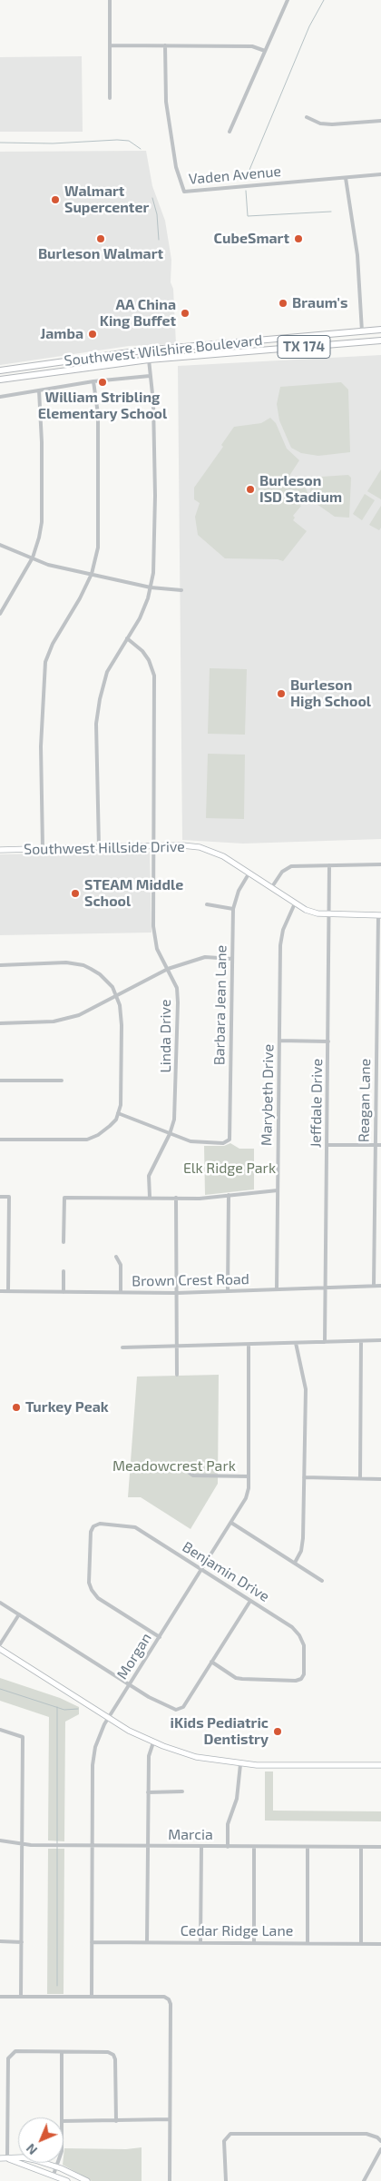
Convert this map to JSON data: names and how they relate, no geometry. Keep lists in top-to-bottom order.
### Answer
{
  "streets": {
    "main road": ["TX 174", "Southwest Wilshire Boulevard"],
    "street": [
      "Vaden Avenue",
      "Southwest Hillside Drive",
      "Barbara Jean Lane",
      "Linda Drive",
      "Marybeth Drive",
      "Reagan Lane",
      "Jeffdale Drive",
      "Brown Crest Road",
      "Benjamin Drive",
      "Morgan",
      "Marcia",
      "Cedar Ridge Lane"
    ]
  },
  "crossings": [
    ["Southwest Hillside Drive", "Barbara Jean Lane"],
    ["Southwest Hillside Drive", "Linda Drive"],
    ["Southwest Hillside Drive", "Marybeth Drive"],
    ["Southwest Hillside Drive", "Reagan Lane"],
    ["Southwest Hillside Drive", "Jeffdale Drive"],
    ["Barbara Jean Lane", "Linda Drive"],
    ["Marybeth Drive", "Brown Crest Road"],
    ["Reagan Lane", "Brown Crest Road"],
    ["Jeffdale Drive", "Brown Crest Road"],
    ["Benjamin Drive", "Morgan"],
    ["Morgan", "Marcia"],
    ["Morgan", "Cedar Ridge Lane"]
  ],
  "parks": ["Elk Ridge Park", "Meadowcrest Park"],
  "places": [
    "Walmart Supercenter",
    "Burleson Walmart",
    "CubeSmart",
    "Braum's",
    "AA China King Buffet",
    "Jamba",
    "William Stribling Elementary School",
    "Burleson ISD Stadium",
    "Burleson High School",
    "STEAM Middle School",
    "Turkey Peak",
    "iKids Pediatric Dentistry"
  ],
  "north": "bottom left"
}
